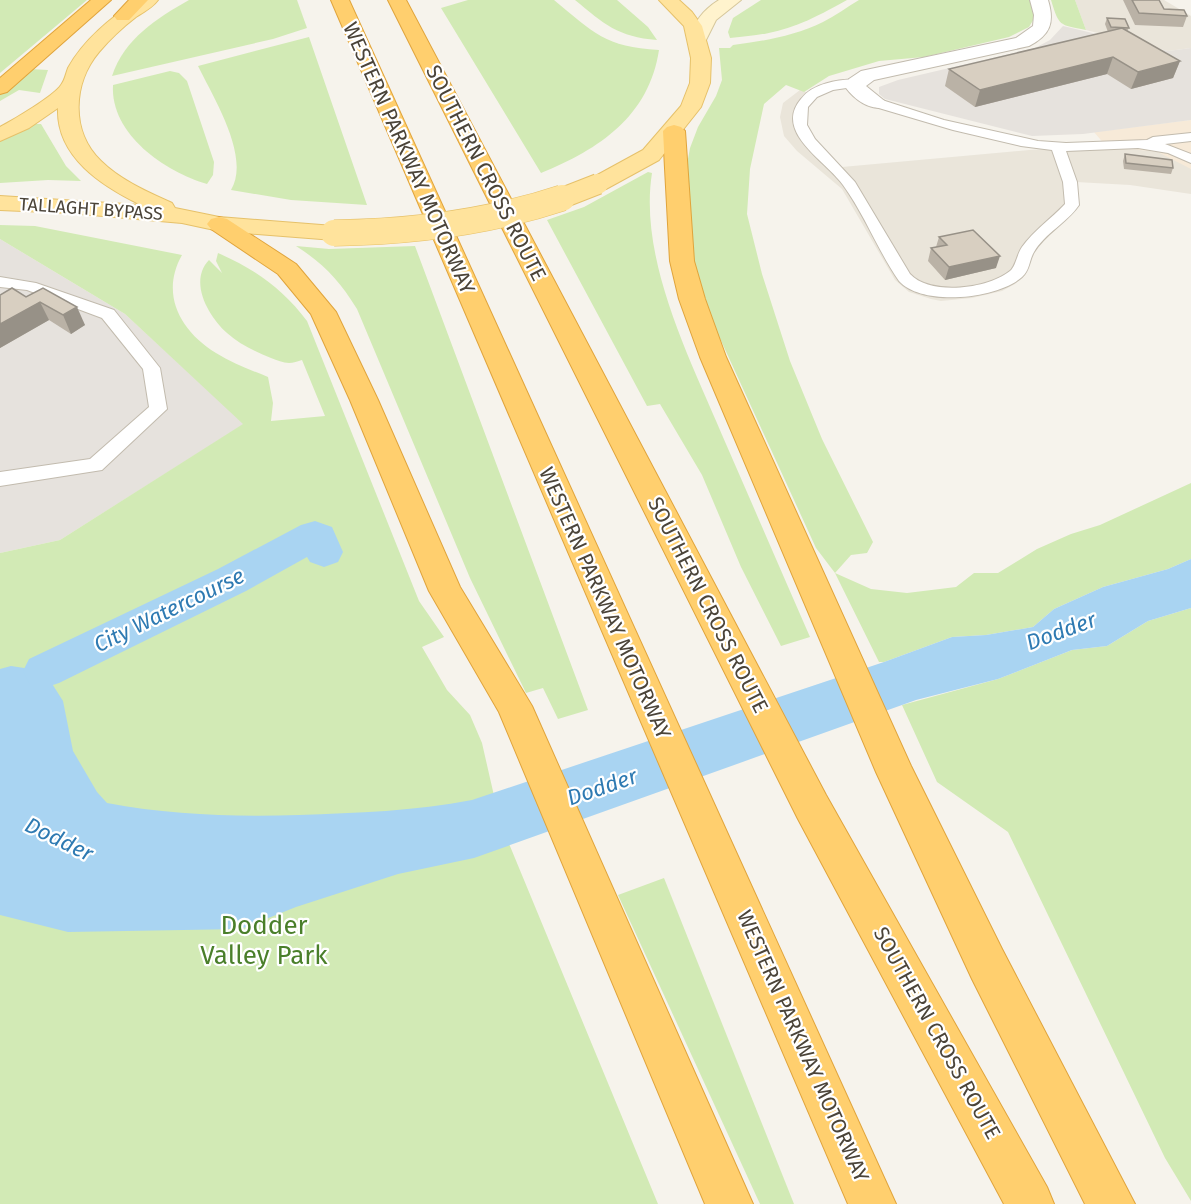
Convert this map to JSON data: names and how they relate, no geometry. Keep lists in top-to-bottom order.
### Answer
{
  "streets": {
    "highway": ["WESTERN PARKWAY MOTORWAY", "SOUTHERN CROSS ROUTE"],
    "main road": ["TALLAGHT BYPASS"]
  },
  "water": ["City Watercourse", "Dodder"],
  "parks": ["Dodder Valley Park"]
}
